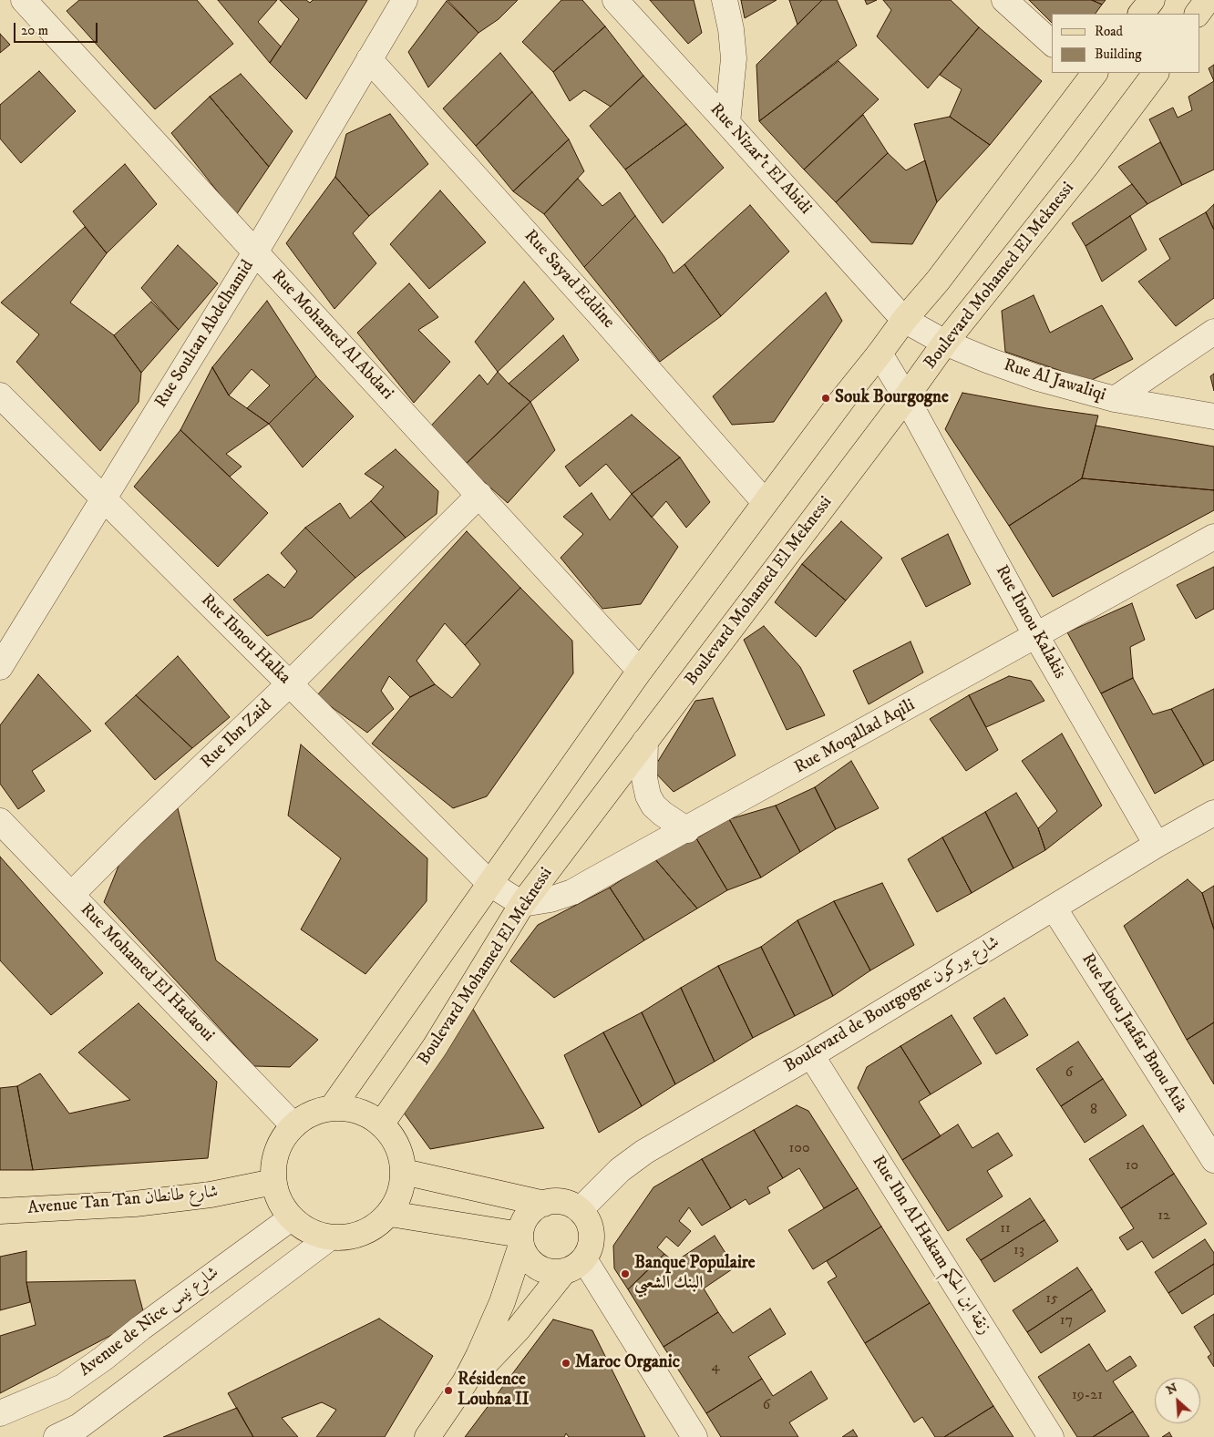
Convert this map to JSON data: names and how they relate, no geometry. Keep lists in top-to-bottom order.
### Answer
{
  "streets": {
    "main road": ["Boulevard Mohamed El Meknessi", "Avenue Tan Tan شارع طانطان"],
    "street": [
      "Rue Nizar't El Abidi",
      "Rue Sayad Eddine",
      "Rue Soultan Abdelhamid",
      "Rue Mohamed Al Abdari",
      "Rue Al Jawaliqi",
      "Rue Ibnou Kalakis",
      "Rue Ibnou Halka",
      "Rue Ibn Zaid",
      "Rue Moqallad Aqili",
      "Rue Mohamed El Hadaoui",
      "Boulevard de Bourgogne شارع بوركون",
      "Rue Abou Jaafar Bnou Atia",
      "Rue Ibn Al Hakam زنقة ابن الحكم",
      "Avenue de Nice شارع نيس"
    ]
  },
  "crossings": [
    ["Rue Nizar't El Abidi", "Rue Al Jawaliqi"],
    ["Boulevard Mohamed El Meknessi", "Rue Al Jawaliqi"],
    ["Boulevard Mohamed El Meknessi", "Rue Ibnou Kalakis"],
    ["Boulevard Mohamed El Meknessi", "Rue Moqallad Aqili"],
    ["Boulevard Mohamed El Meknessi", "Rue Mohamed El Hadaoui"],
    ["Boulevard Mohamed El Meknessi", "Avenue Tan Tan شارع طانطان"],
    ["Boulevard Mohamed El Meknessi", "Avenue de Nice شارع نيس"],
    ["Rue Sayad Eddine", "Rue Soultan Abdelhamid"],
    ["Rue Soultan Abdelhamid", "Rue Mohamed Al Abdari"],
    ["Rue Soultan Abdelhamid", "Rue Ibnou Halka"],
    ["Rue Mohamed Al Abdari", "Rue Ibn Zaid"],
    ["Rue Ibnou Kalakis", "Rue Moqallad Aqili"],
    ["Rue Ibnou Kalakis", "Boulevard de Bourgogne شارع بوركون"],
    ["Rue Ibnou Halka", "Rue Ibn Zaid"],
    ["Rue Ibn Zaid", "Rue Mohamed El Hadaoui"],
    ["Rue Mohamed El Hadaoui", "Avenue Tan Tan شارع طانطان"],
    ["Rue Mohamed El Hadaoui", "Avenue de Nice شارع نيس"],
    ["Boulevard de Bourgogne شارع بوركون", "Rue Abou Jaafar Bnou Atia"],
    ["Boulevard de Bourgogne شارع بوركون", "Rue Ibn Al Hakam زنقة ابن الحكم"],
    ["Avenue Tan Tan شارع طانطان", "Avenue de Nice شارع نيس"]
  ],
  "places": [
    "Souk Bourgogne",
    "Banque Populaire البنك الشعبي",
    "Maroc Organic",
    "Résidence Loubna II"
  ],
  "house_numbers": [
    "6",
    "8",
    "100",
    "10",
    "12",
    "11",
    "13",
    "15",
    "17",
    "4",
    "19-21",
    "6"
  ],
  "legend": ["Road", "Building"],
  "scale_bar": "20 m",
  "north": "top left"
}
